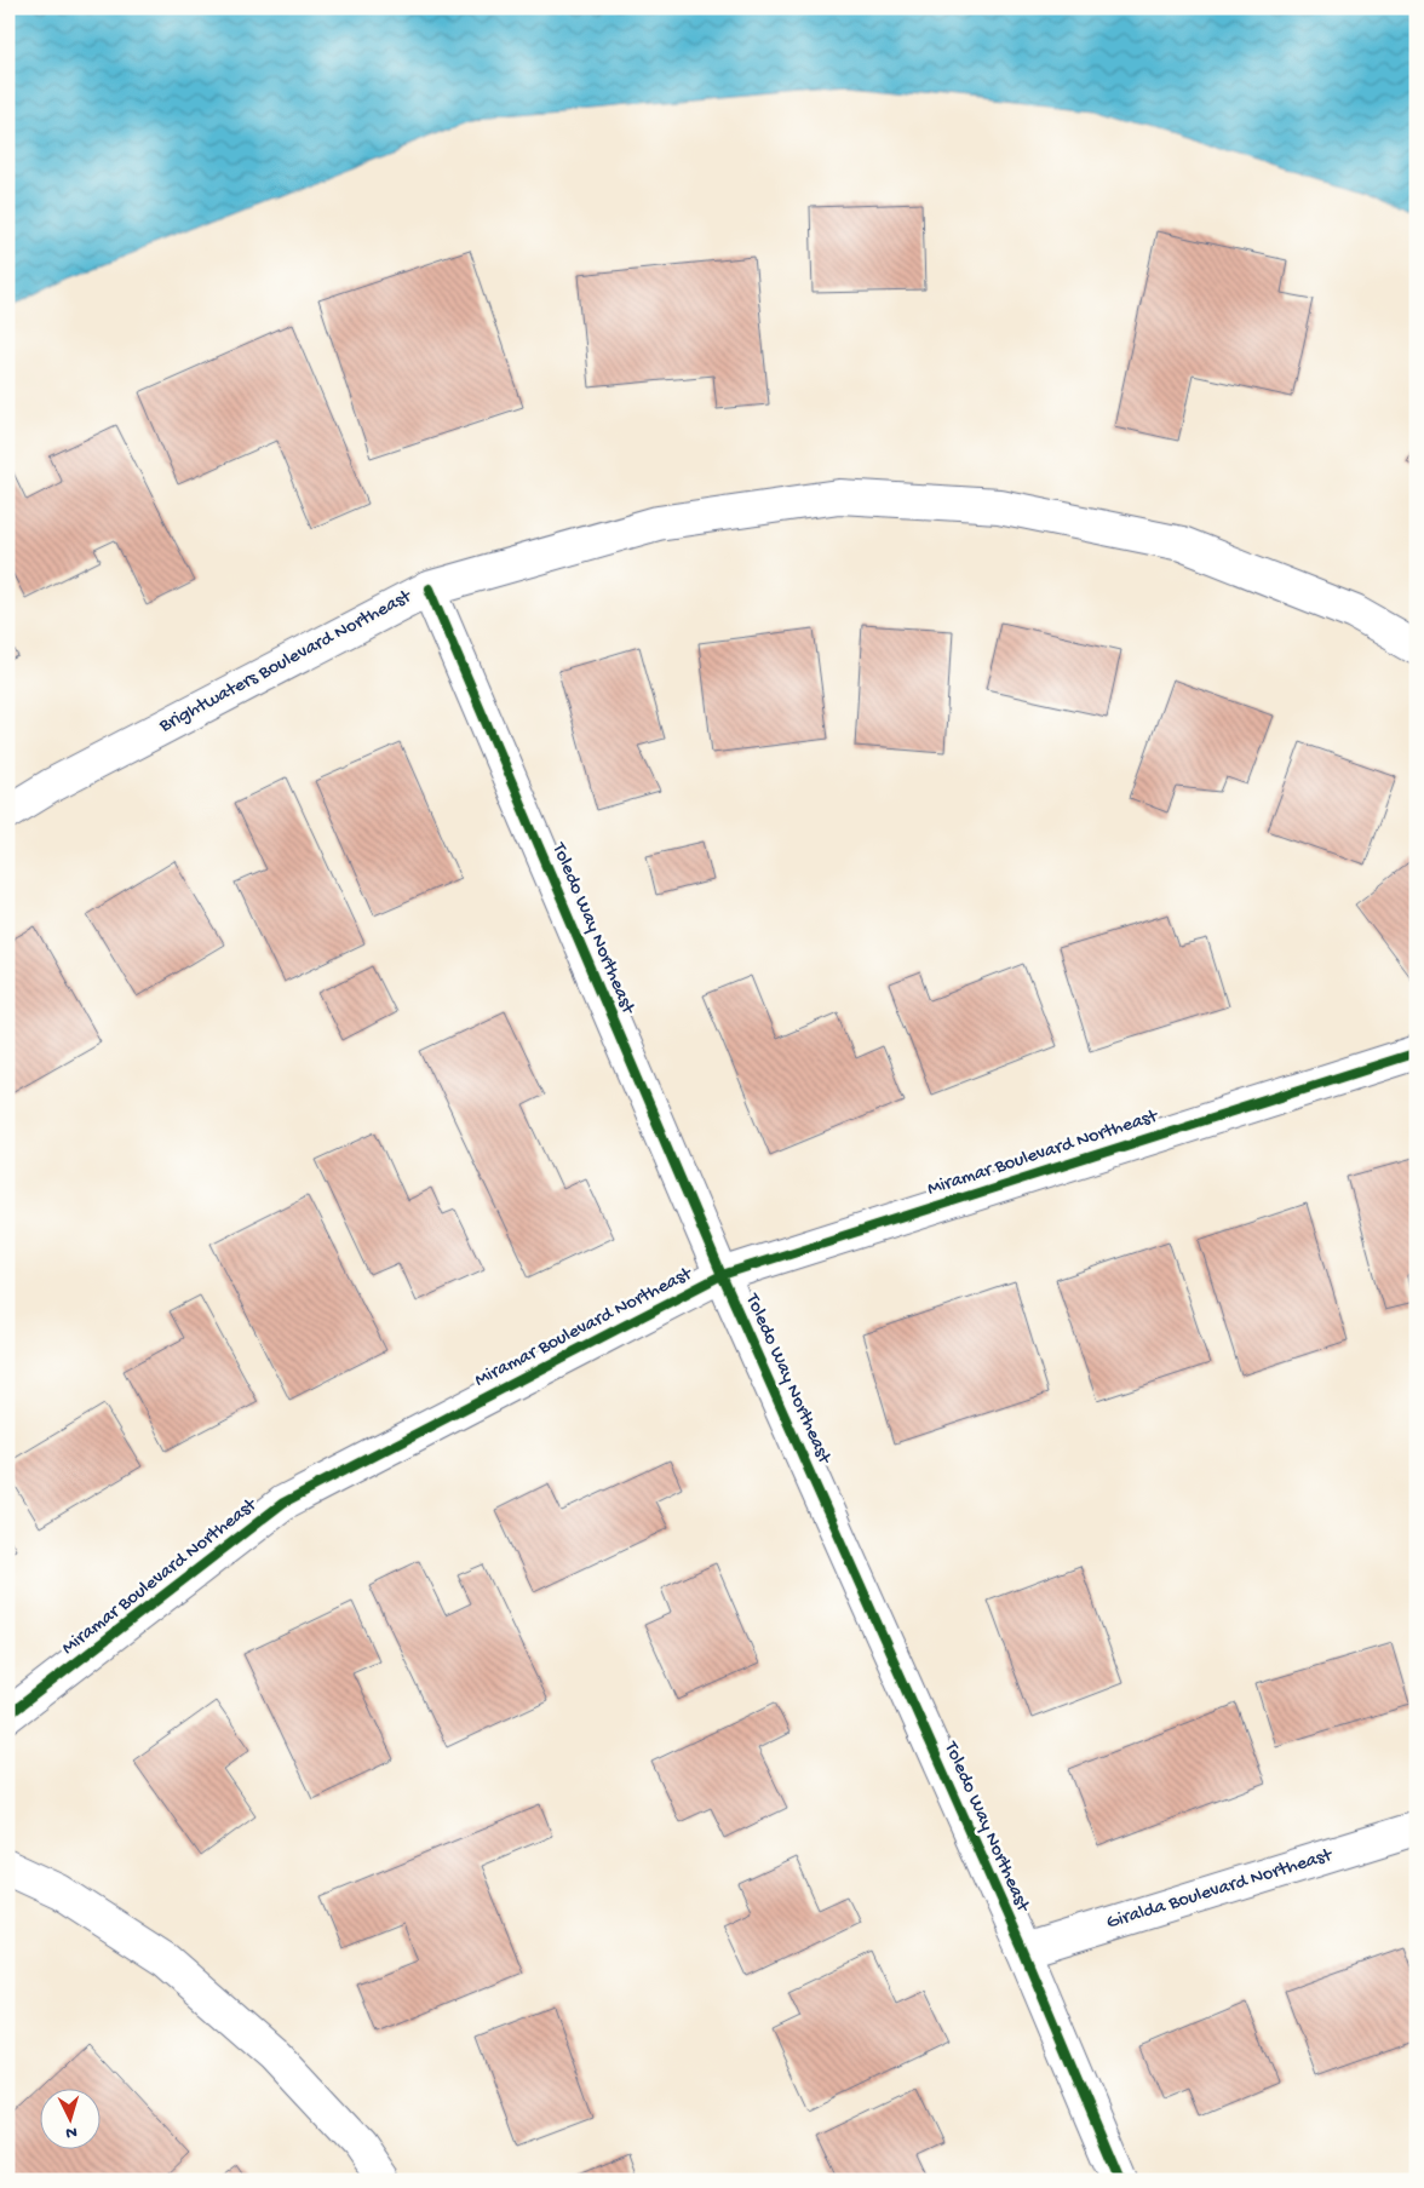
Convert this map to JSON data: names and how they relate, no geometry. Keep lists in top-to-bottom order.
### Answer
{
  "streets": {
    "street": [
      "Brightwaters Boulevard Northeast",
      "Toledo Way Northeast",
      "Miramar Boulevard Northeast",
      "Giralda Boulevard Northeast"
    ]
  },
  "crossings": [
    ["Brightwaters Boulevard Northeast", "Toledo Way Northeast"],
    ["Toledo Way Northeast", "Miramar Boulevard Northeast"],
    ["Toledo Way Northeast", "Giralda Boulevard Northeast"]
  ],
  "north": "bottom"
}
